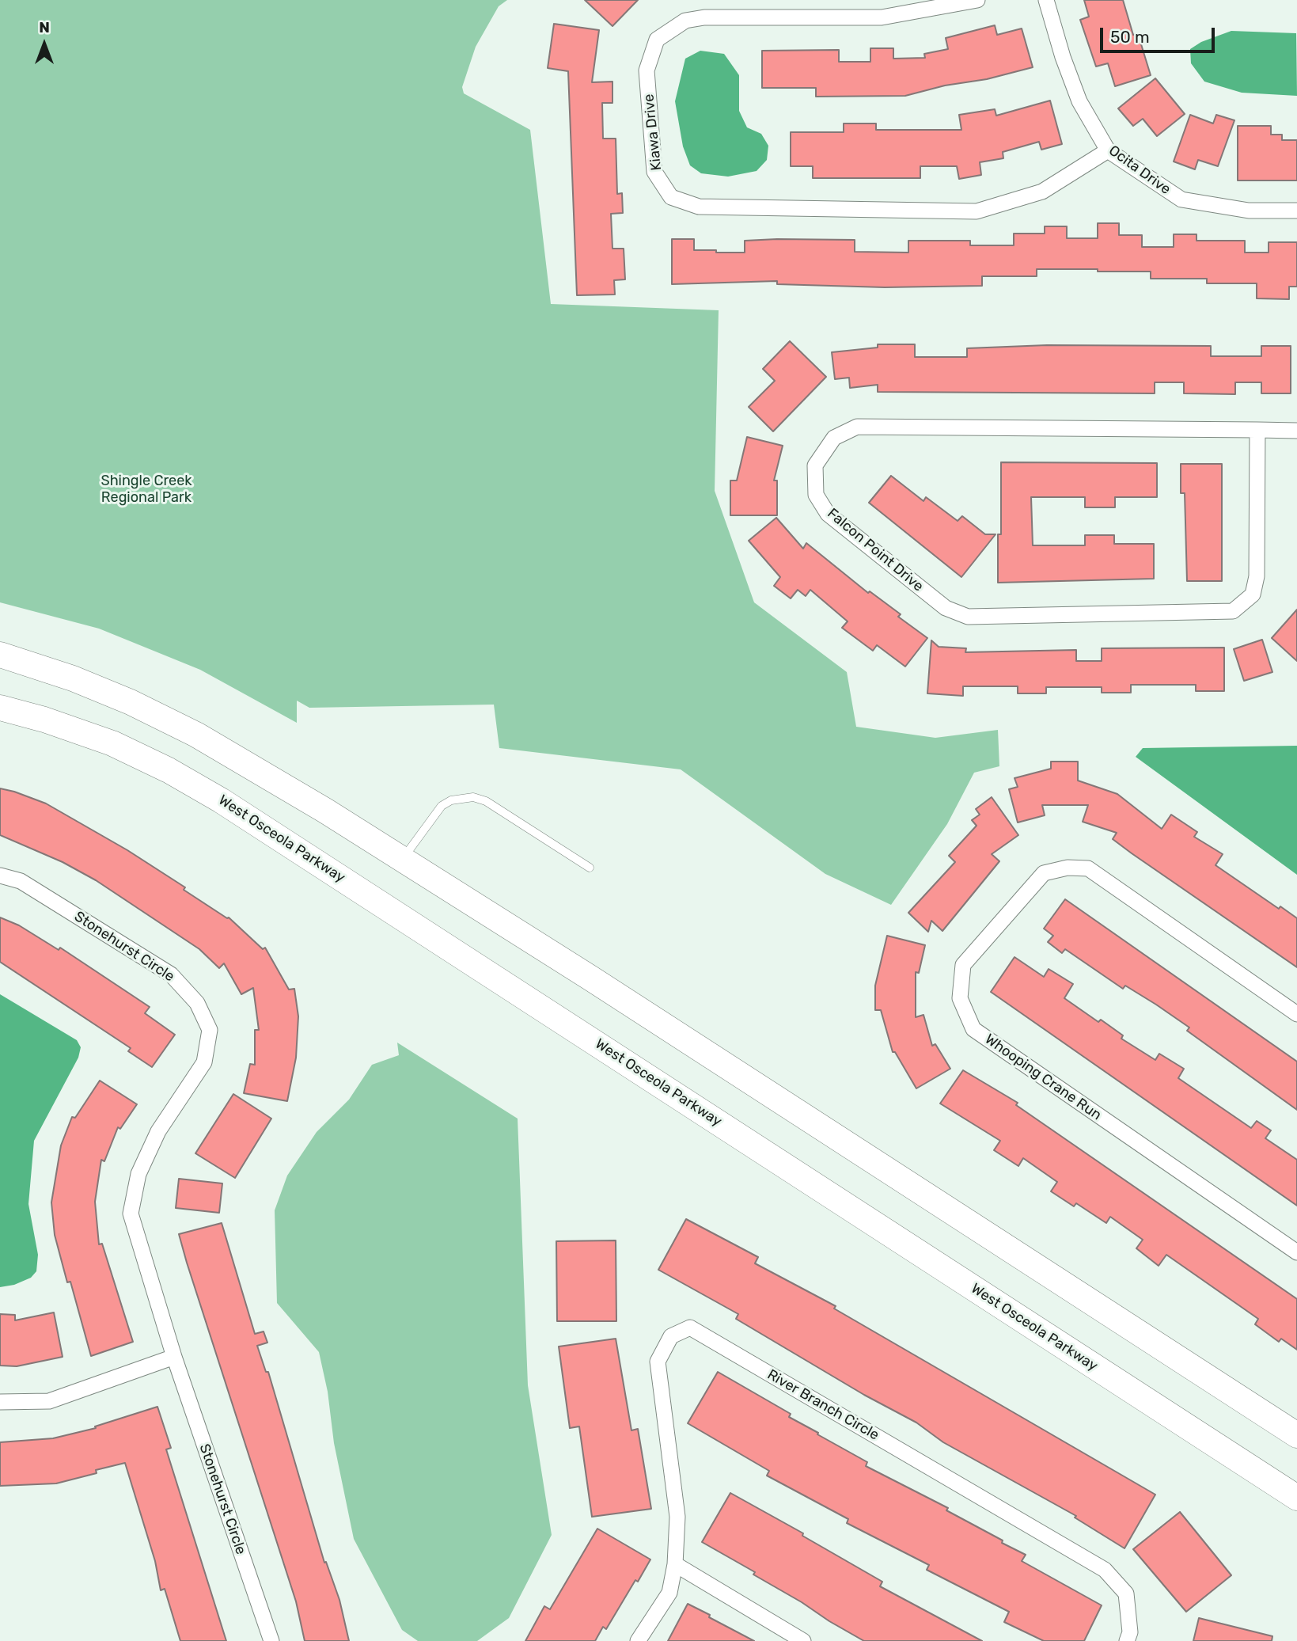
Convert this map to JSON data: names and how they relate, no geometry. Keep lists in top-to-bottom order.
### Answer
{
  "streets": {
    "main road": ["West Osceola Parkway"],
    "street": [
      "Kiawa Drive",
      "Ocita Drive",
      "Falcon Point Drive",
      "Stonehurst Circle",
      "Whooping Crane Run",
      "River Branch Circle"
    ]
  },
  "crossings": [
    ["Kiawa Drive", "Ocita Drive"]
  ],
  "parks": ["Shingle Creek Regional Park"],
  "scale_bar": "50 m",
  "north": "top"
}
